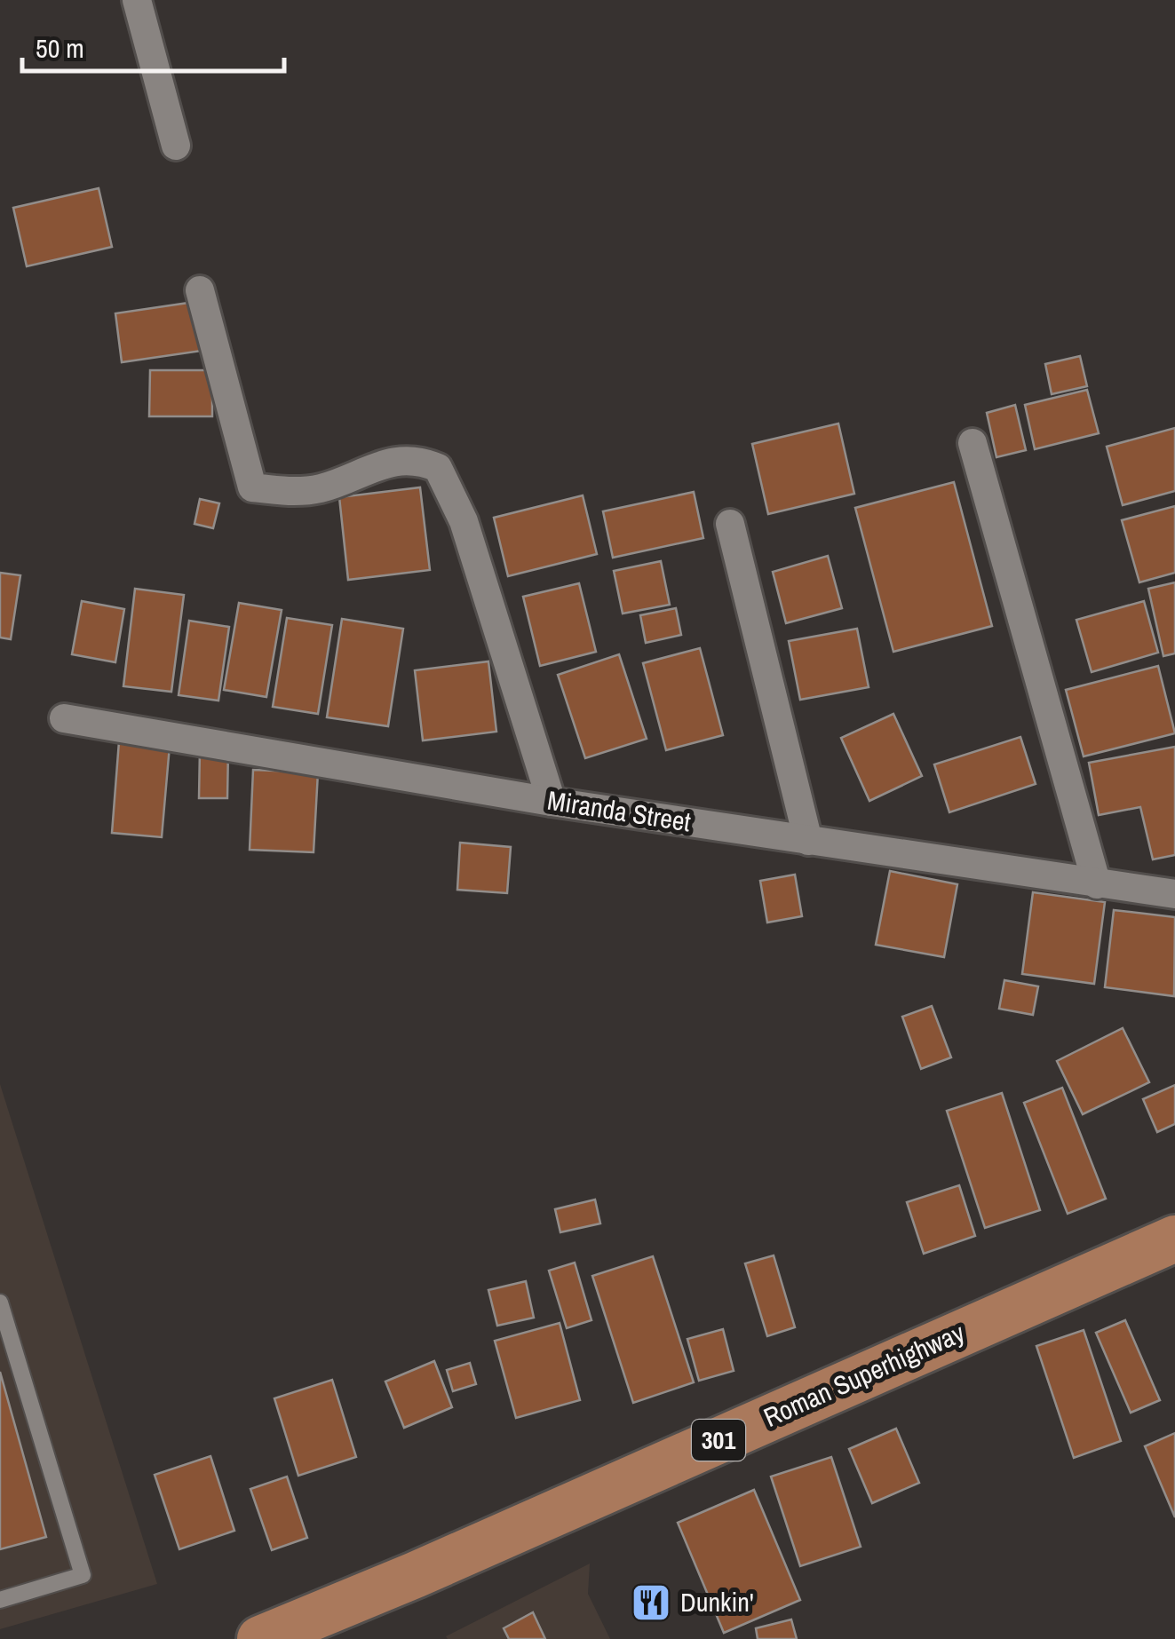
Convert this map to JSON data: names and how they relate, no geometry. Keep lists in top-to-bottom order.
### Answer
{
  "streets": {
    "main road": ["Roman Superhighway", "301"],
    "street": ["Miranda Street"]
  },
  "places": {
    "restaurant": ["Dunkin'"]
  },
  "scale_bar": "50 m"
}
